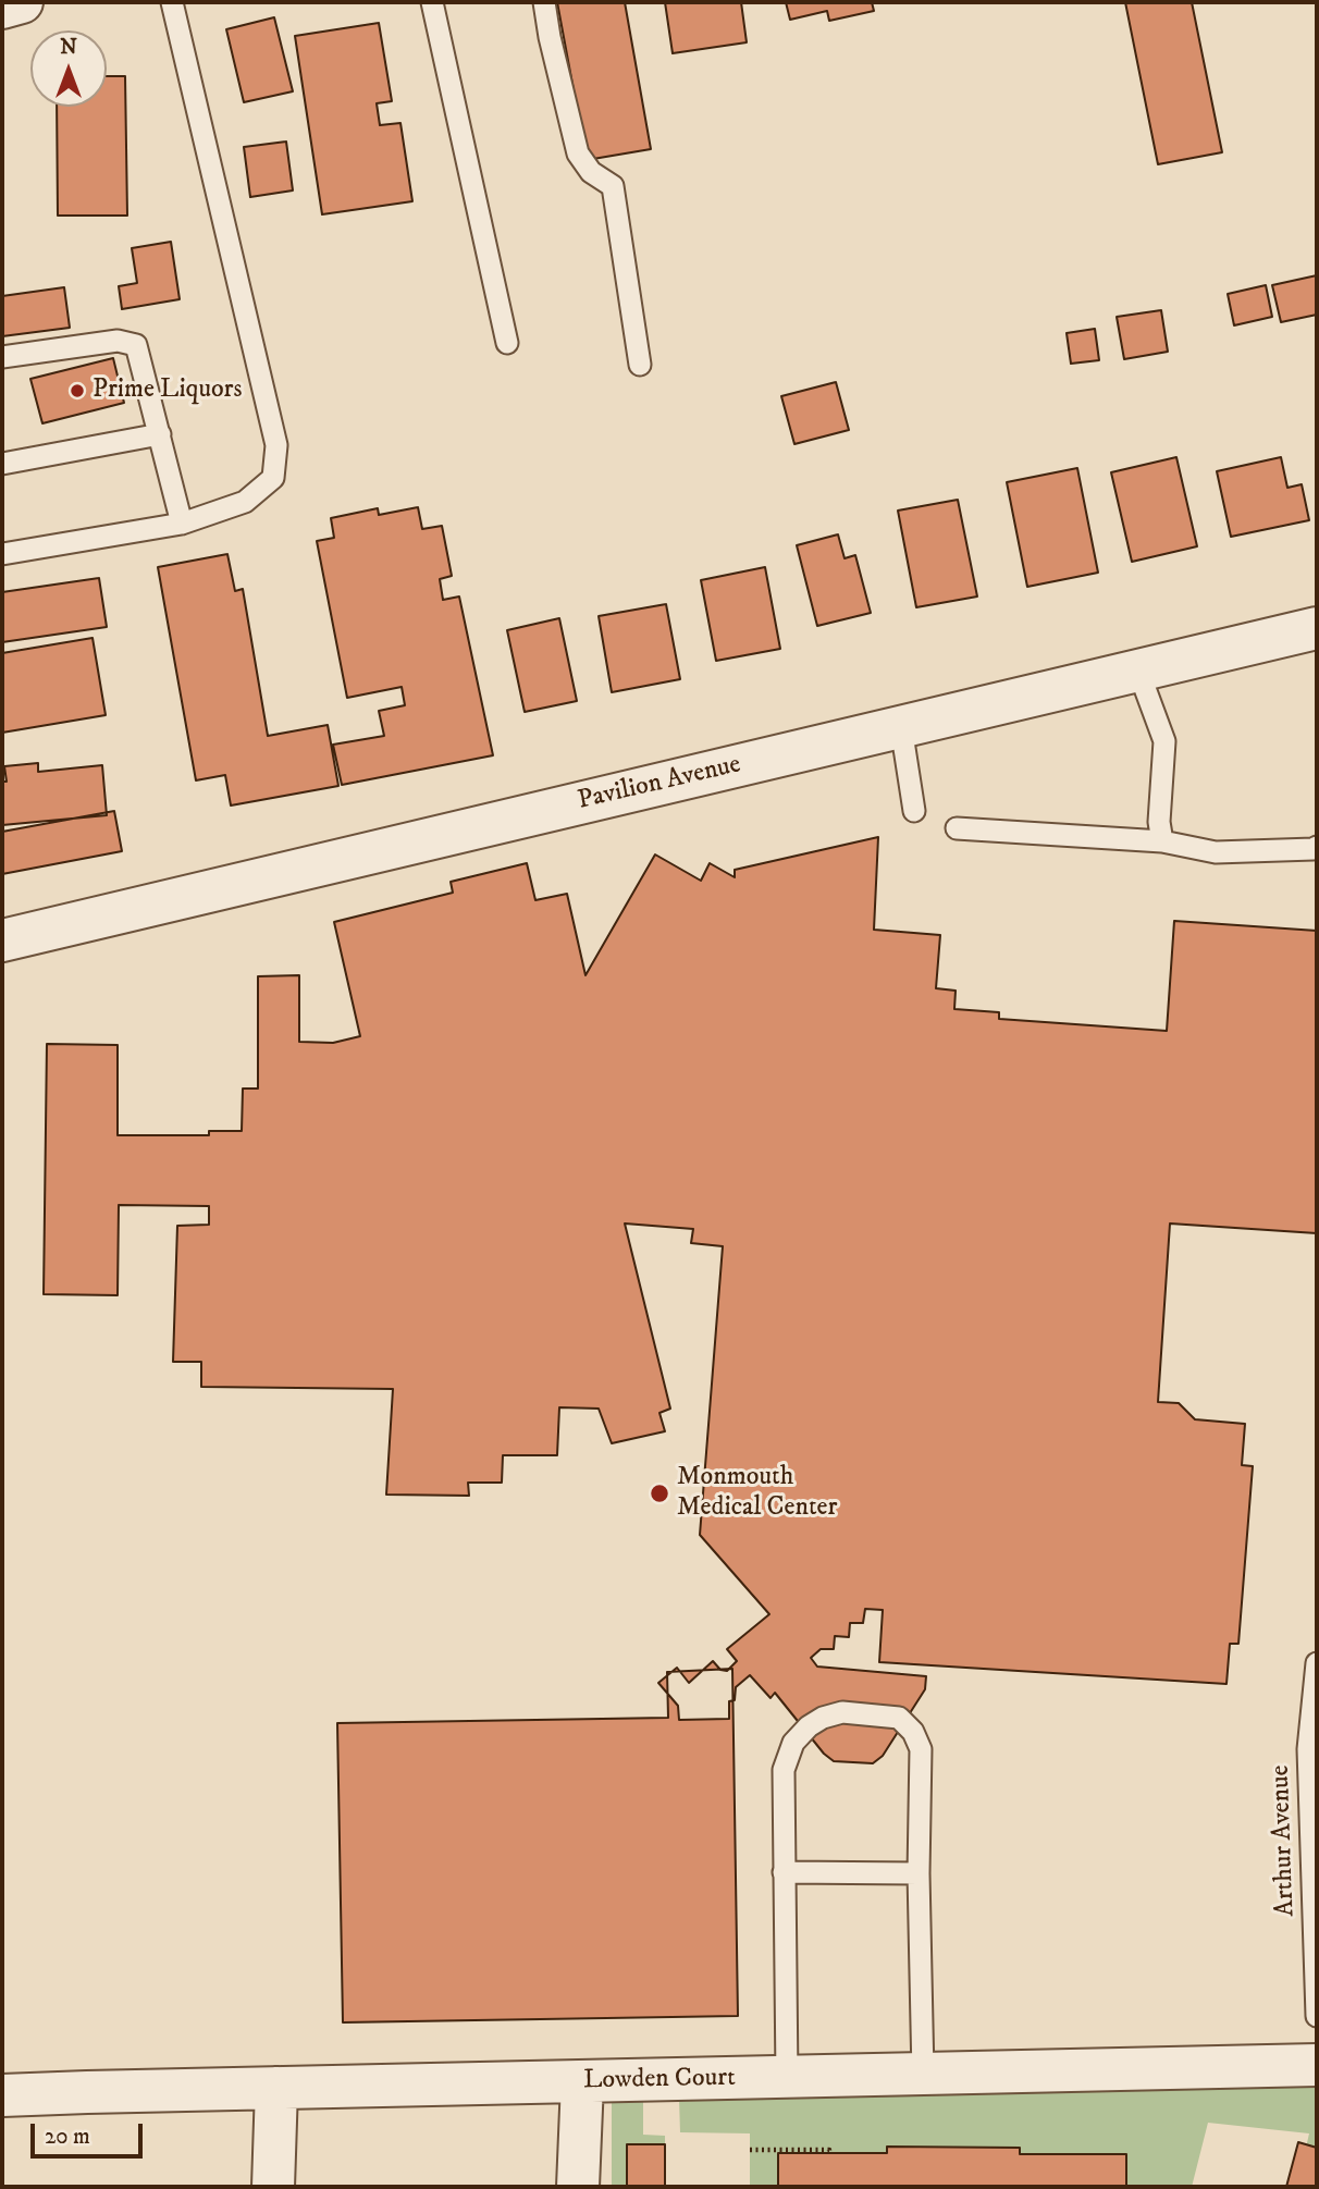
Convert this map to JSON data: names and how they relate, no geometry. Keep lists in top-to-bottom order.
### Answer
{
  "streets": {
    "street": ["Pavilion Avenue", "Lowden Court"],
    "lane": ["Arthur Avenue"]
  },
  "places": ["Prime Liquors", "Monmouth Medical Center"],
  "scale_bar": "20 m",
  "north": "top"
}
